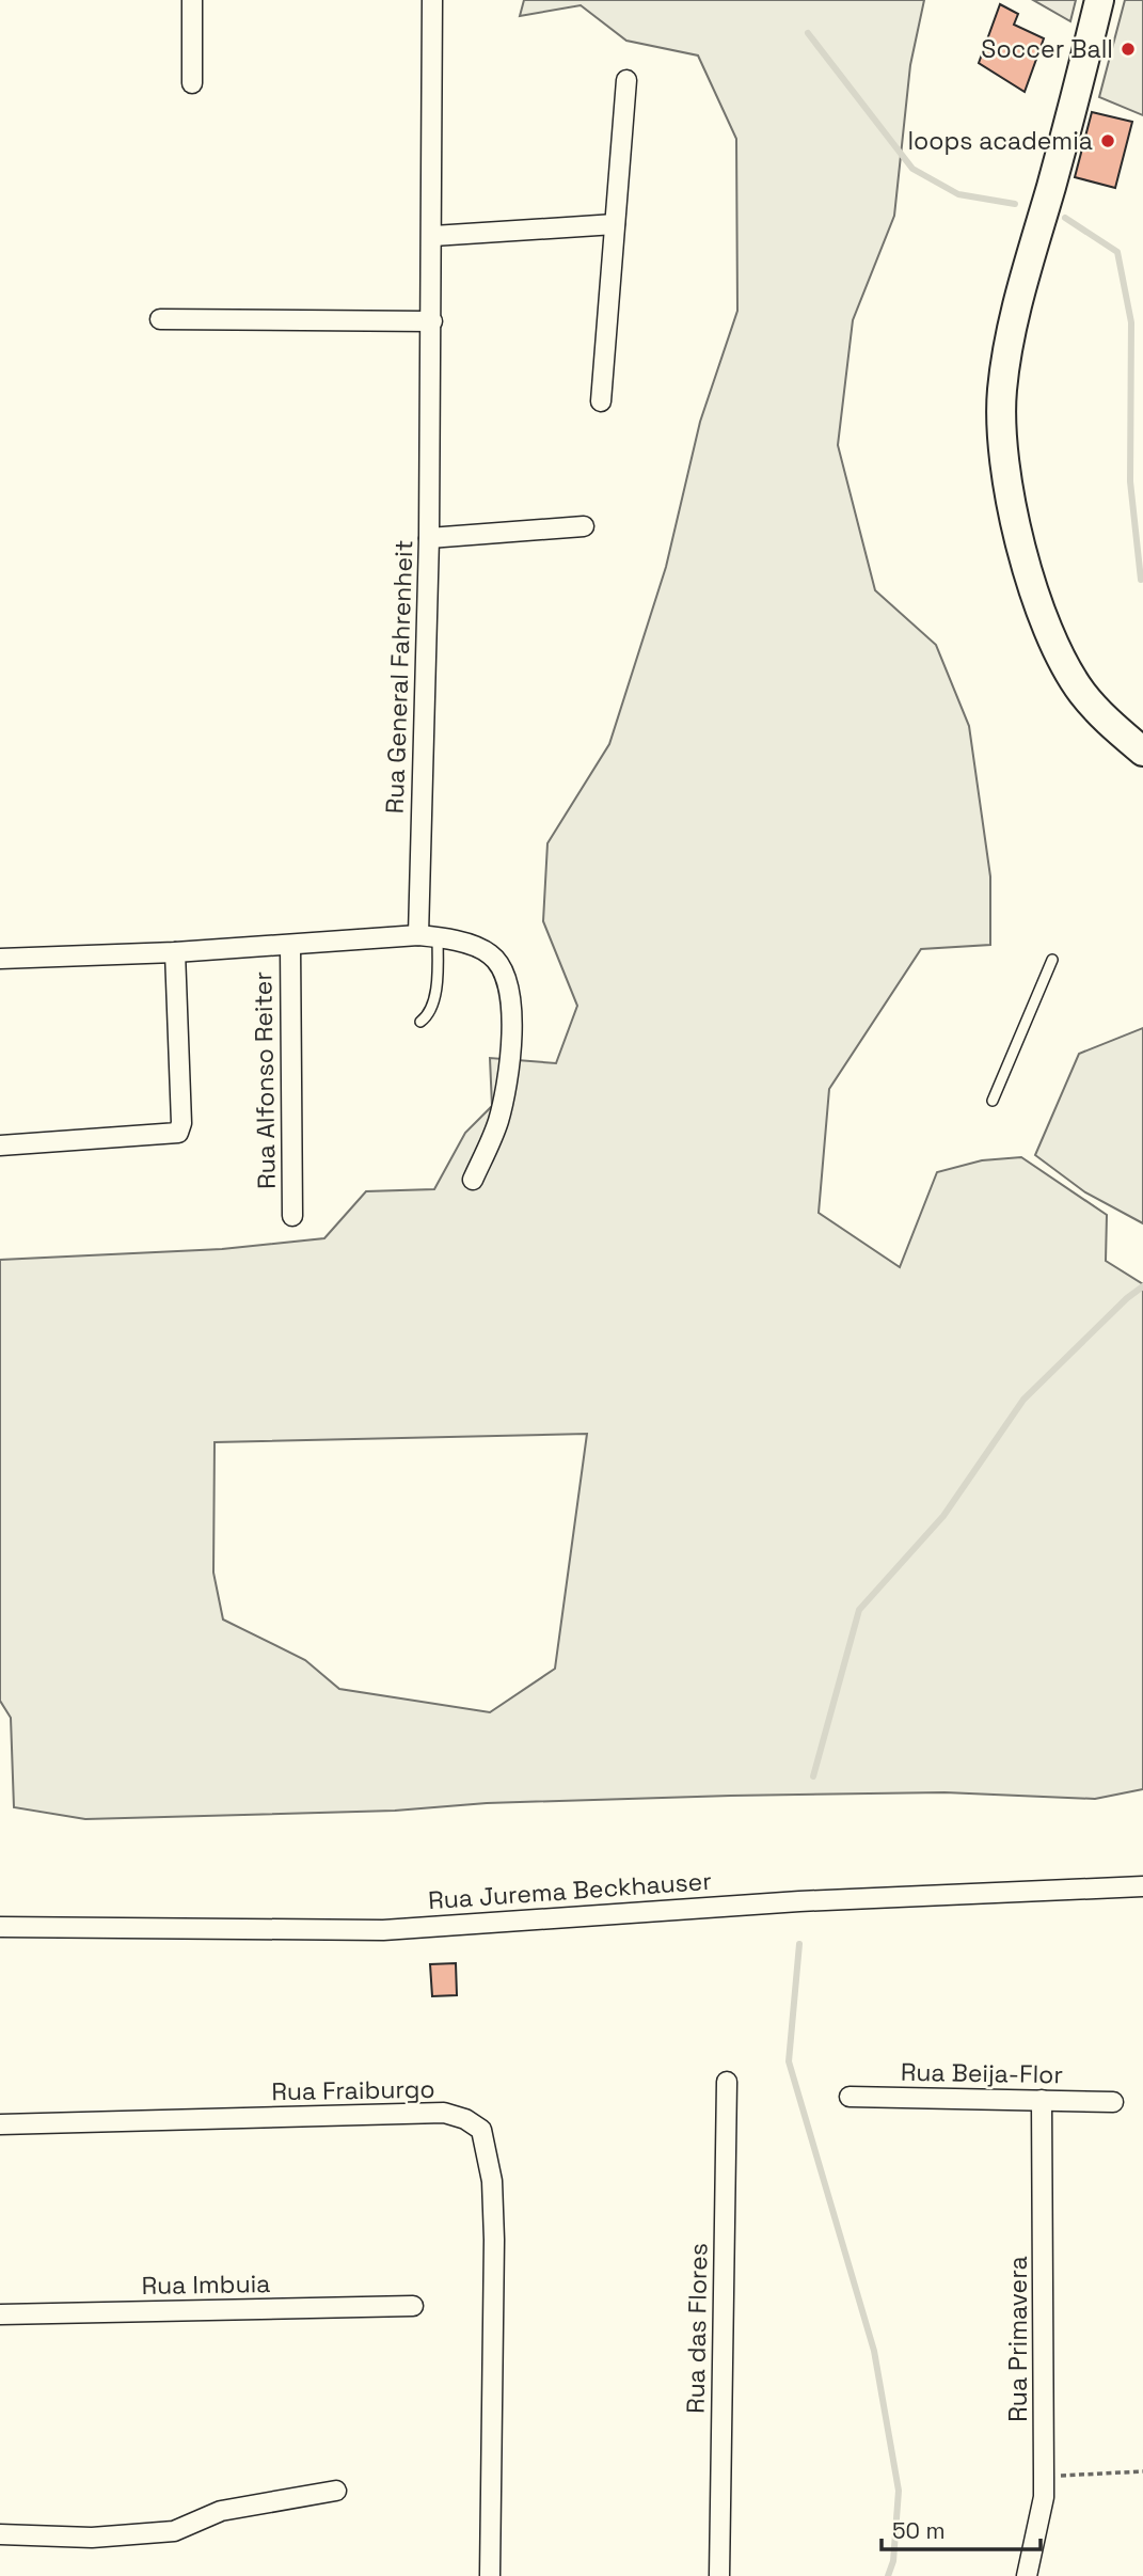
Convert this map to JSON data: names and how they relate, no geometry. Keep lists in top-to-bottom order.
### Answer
{
  "streets": {
    "street": [
      "Rua General Fahrenheit",
      "Rua Alfonso Reiter",
      "Rua Jurema Beckhauser",
      "Rua Beija-Flor",
      "Rua Fraiburgo",
      "Rua Imbuia",
      "Rua das Flores",
      "Rua Primavera"
    ]
  },
  "crossings": [
    ["Rua Beija-Flor", "Rua Primavera"]
  ],
  "places": ["Soccer Ball", "loops academia"],
  "scale_bar": "50 m"
}
